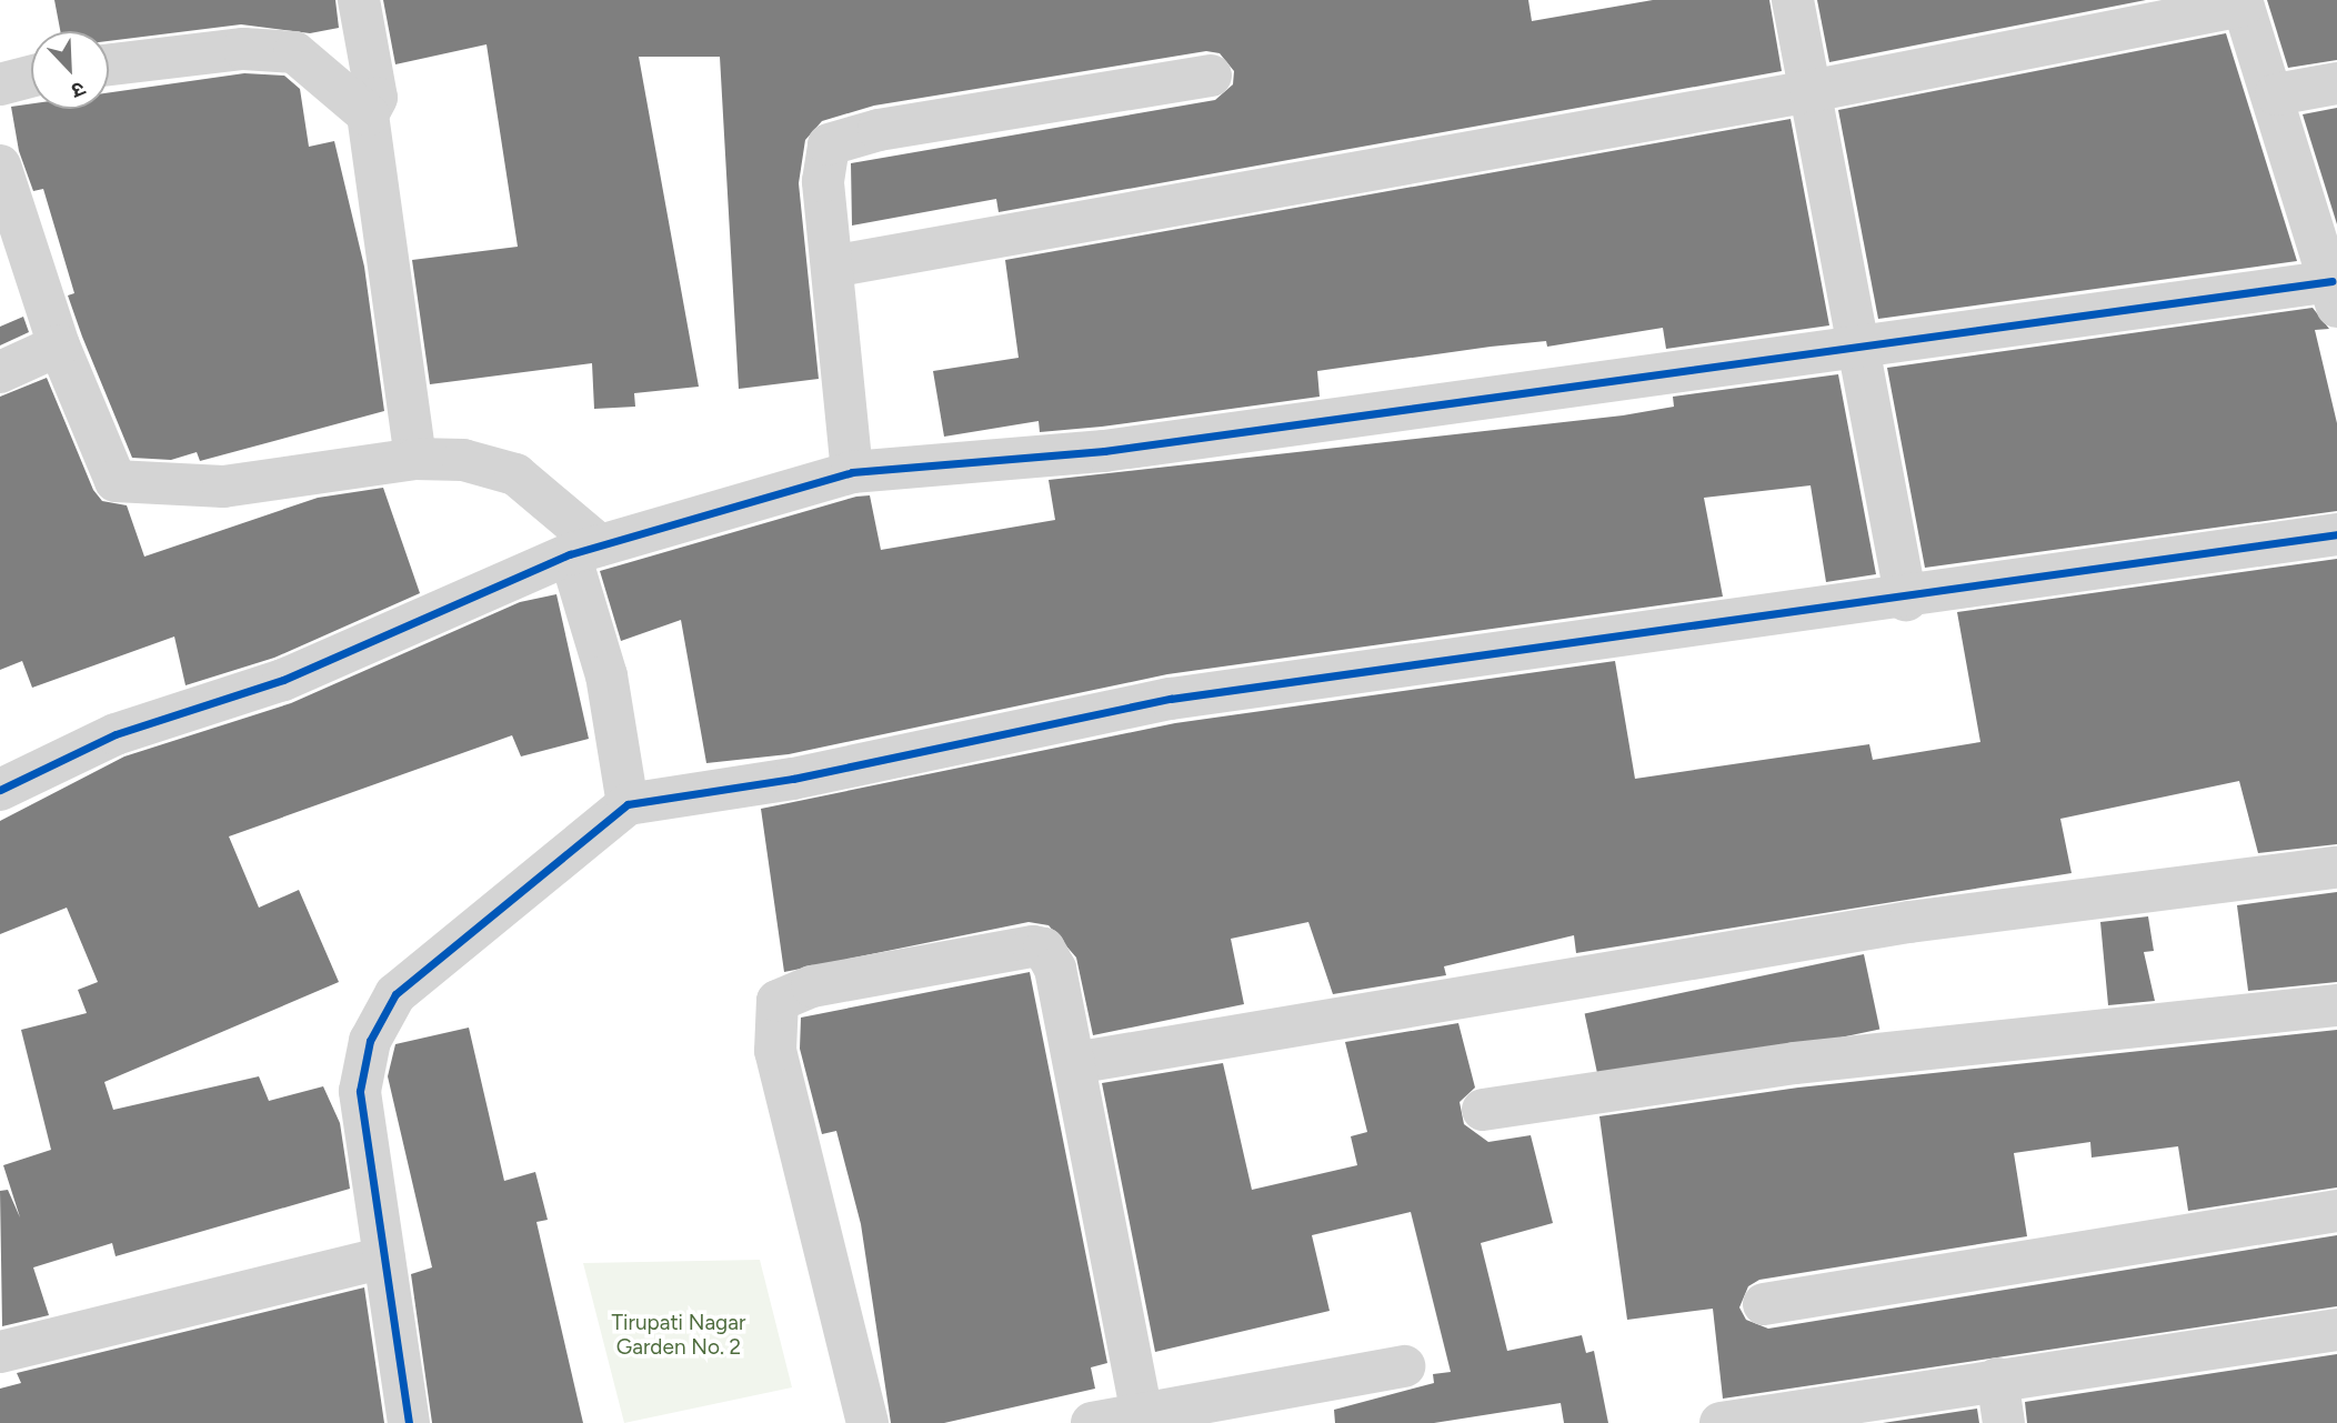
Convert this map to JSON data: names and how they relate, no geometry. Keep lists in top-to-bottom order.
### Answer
{
  "parks": ["Tirupati Nagar Garden No. 2"],
  "north": "bottom right"
}
